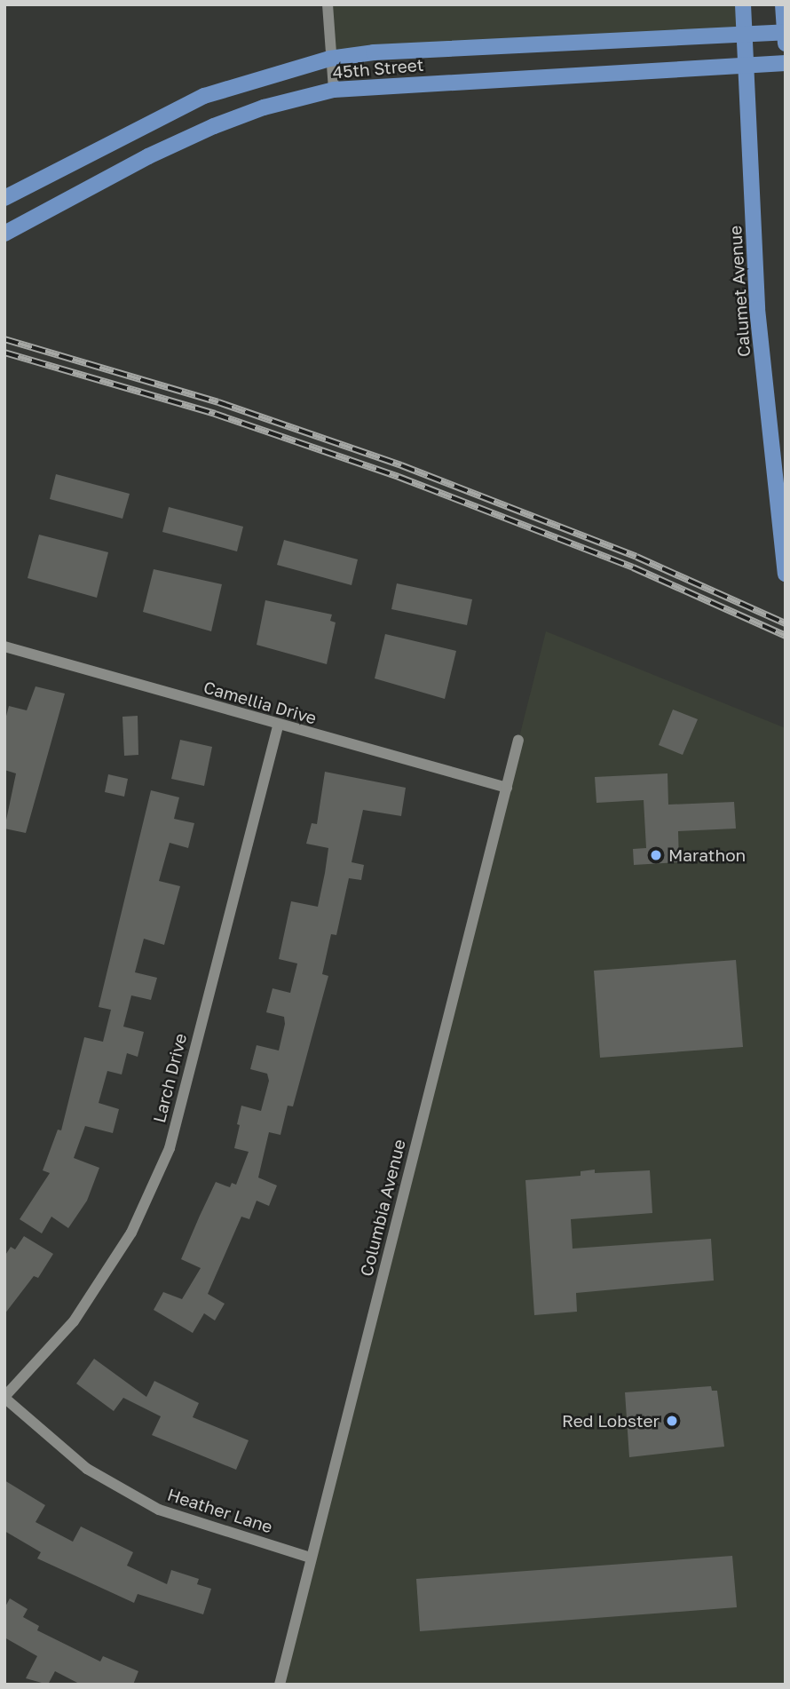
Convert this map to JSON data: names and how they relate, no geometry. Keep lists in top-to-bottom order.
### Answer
{
  "streets": {
    "main road": ["45th Street", "Calumet Avenue"],
    "street": [
      "Camellia Drive",
      "Larch Drive",
      "Columbia Avenue",
      "Heather Lane"
    ]
  },
  "crossings": [
    ["45th Street", "Calumet Avenue"],
    ["Camellia Drive", "Larch Drive"],
    ["Camellia Drive", "Columbia Avenue"],
    ["Larch Drive", "Heather Lane"],
    ["Columbia Avenue", "Heather Lane"]
  ],
  "places": ["Marathon", "Red Lobster"]
}
